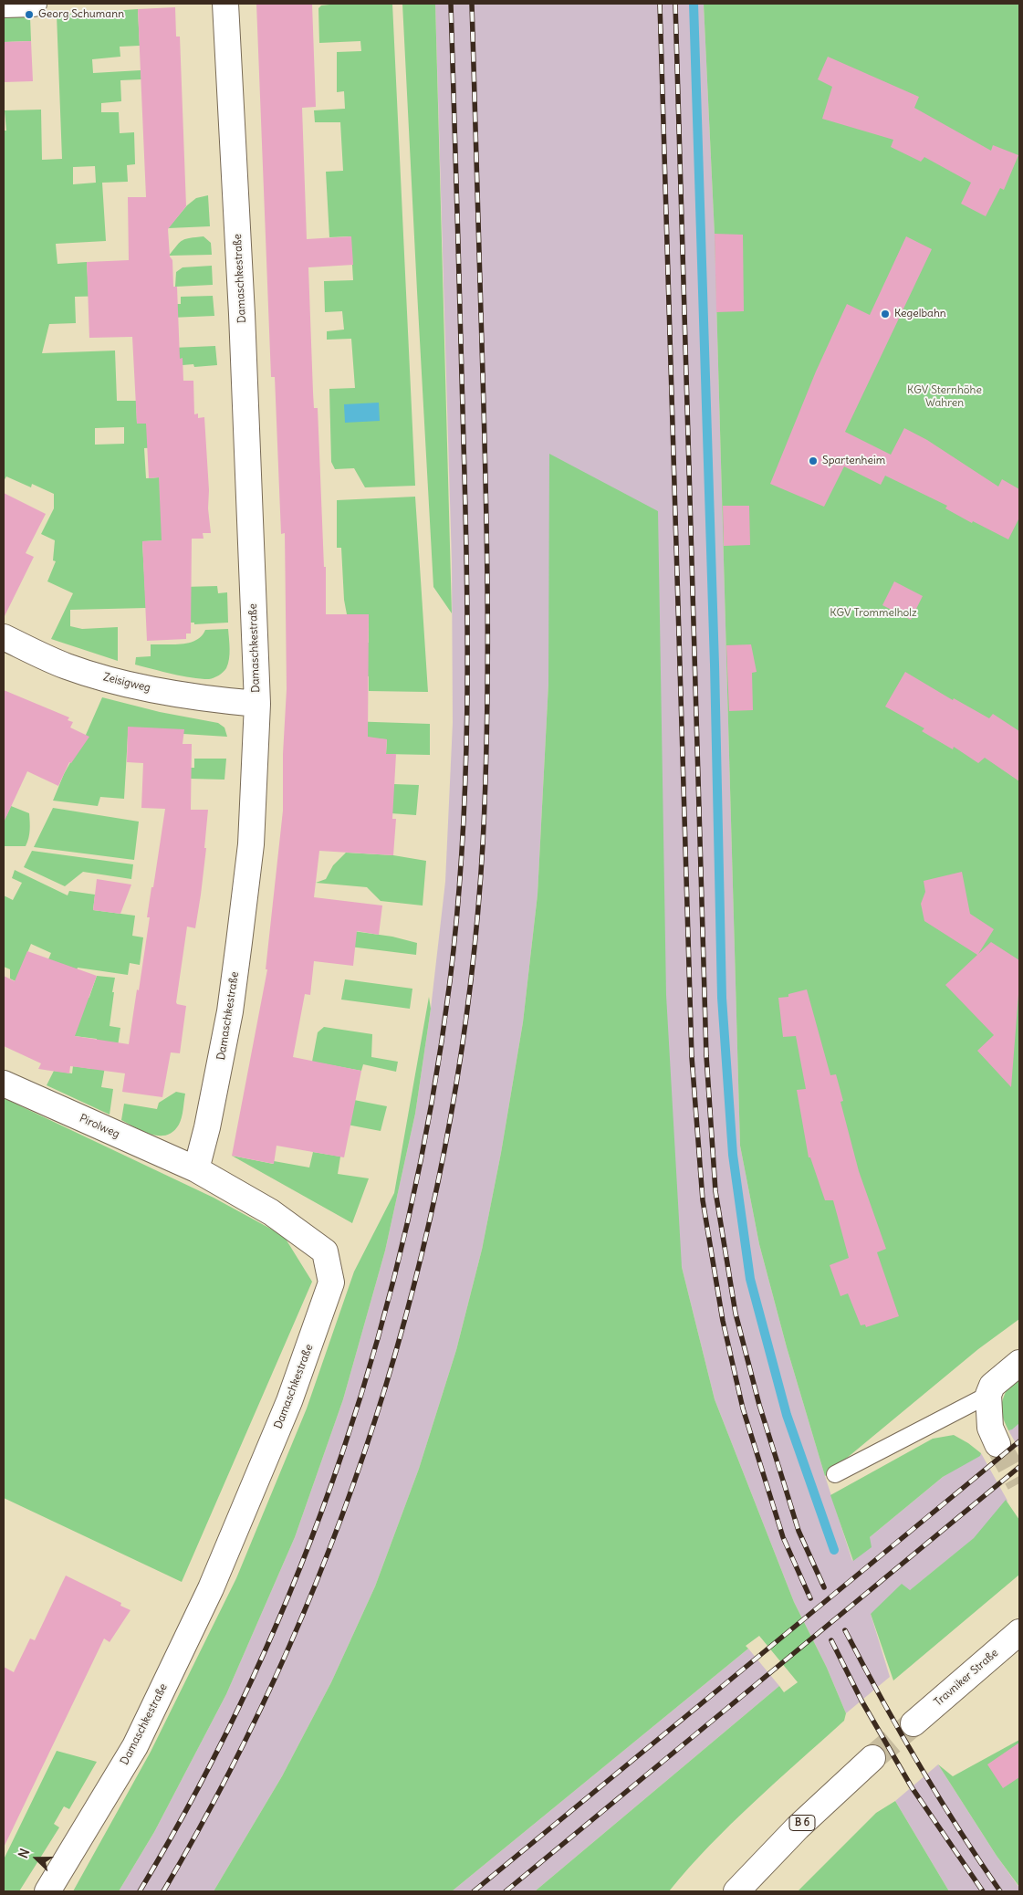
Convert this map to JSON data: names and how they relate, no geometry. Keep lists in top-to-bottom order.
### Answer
{
  "streets": {
    "street": [
      "Damaschkestraße",
      "Zeisigweg",
      "Pirolweg",
      "Travniker Straße",
      "B 6"
    ]
  },
  "crossings": [
    ["Damaschkestraße", "Zeisigweg"],
    ["Damaschkestraße", "Pirolweg"]
  ],
  "parks": ["KGV Sternhöhe Wahren", "KGV Trommelholz"],
  "places": ["Georg Schumann", "Kegelbahn", "Spartenheim"],
  "north": "left"
}
